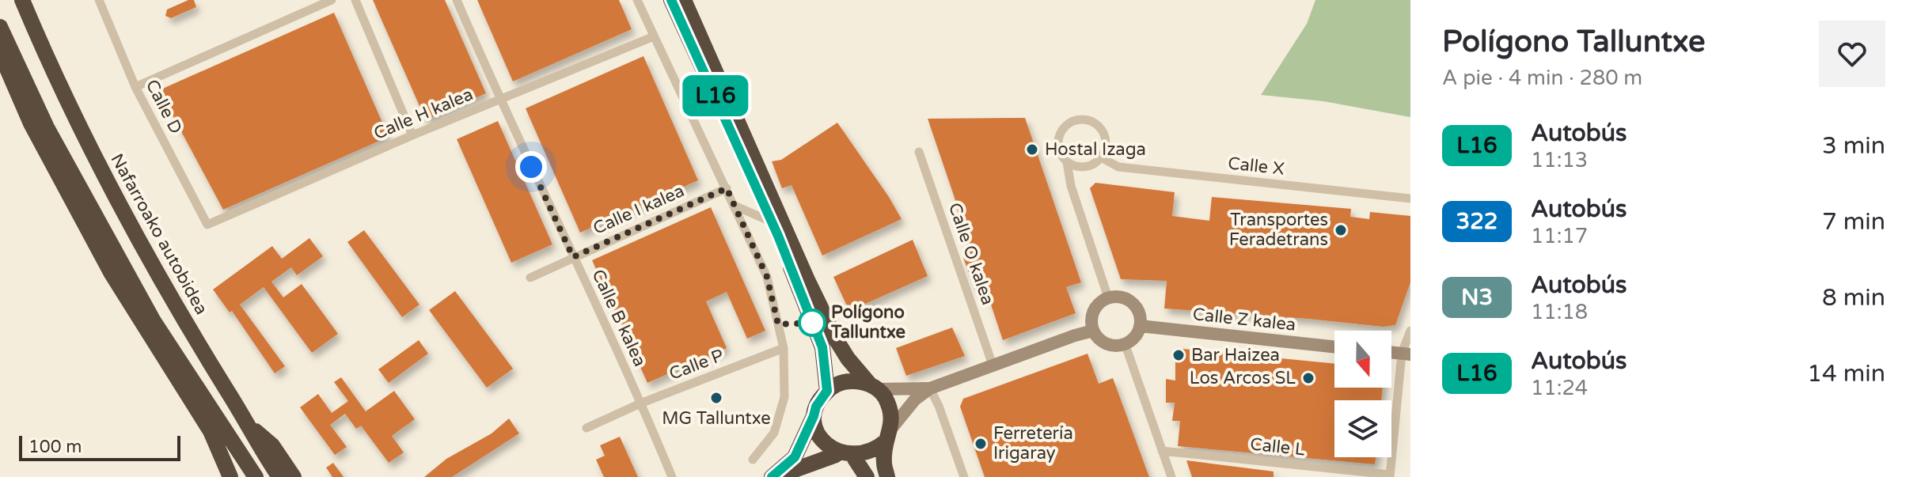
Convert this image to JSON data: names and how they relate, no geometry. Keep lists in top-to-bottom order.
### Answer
{
  "streets": {
    "highway": ["Nafarroako autobidea"],
    "street": [
      "Calle D",
      "Calle H kalea",
      "Calle X",
      "Calle I kalea",
      "Calle O kalea",
      "Calle B kalea",
      "Calle Z kalea",
      "Calle P",
      "Calle L"
    ]
  },
  "crossings": [
    ["Calle D", "Calle H kalea"],
    ["Calle H kalea", "Calle B kalea"],
    ["Calle I kalea", "Calle B kalea"],
    ["Calle B kalea", "Calle P"]
  ],
  "places": [
    "Hostal Izaga",
    "Transportes Feradetrans",
    "Polígono Talluntxe",
    "Bar Haizea",
    "Los Arcos SL",
    "MG Talluntxe",
    "Ferretería Irigaray"
  ],
  "lines": ["bus line L16"],
  "scale_bar": "100 m",
  "north": "bottom",
  "page": {
    "on_map": "L16",
    "heading": ["Polígono Talluntxe", "A pie · 4 min · 280 m"],
    "list": [
      {
        "mark": "L16",
        "name": "Autobús",
        "note": "11:13",
        "value": "3 min"
      },
      {
        "mark": "322",
        "name": "Autobús",
        "note": "11:17",
        "value": "7 min"
      },
      {
        "mark": "N3",
        "name": "Autobús",
        "note": "11:18",
        "value": "8 min"
      },
      {
        "mark": "L16",
        "name": "Autobús",
        "note": "11:24",
        "value": "14 min"
      }
    ],
    "scale": "100 m"
  }
}
